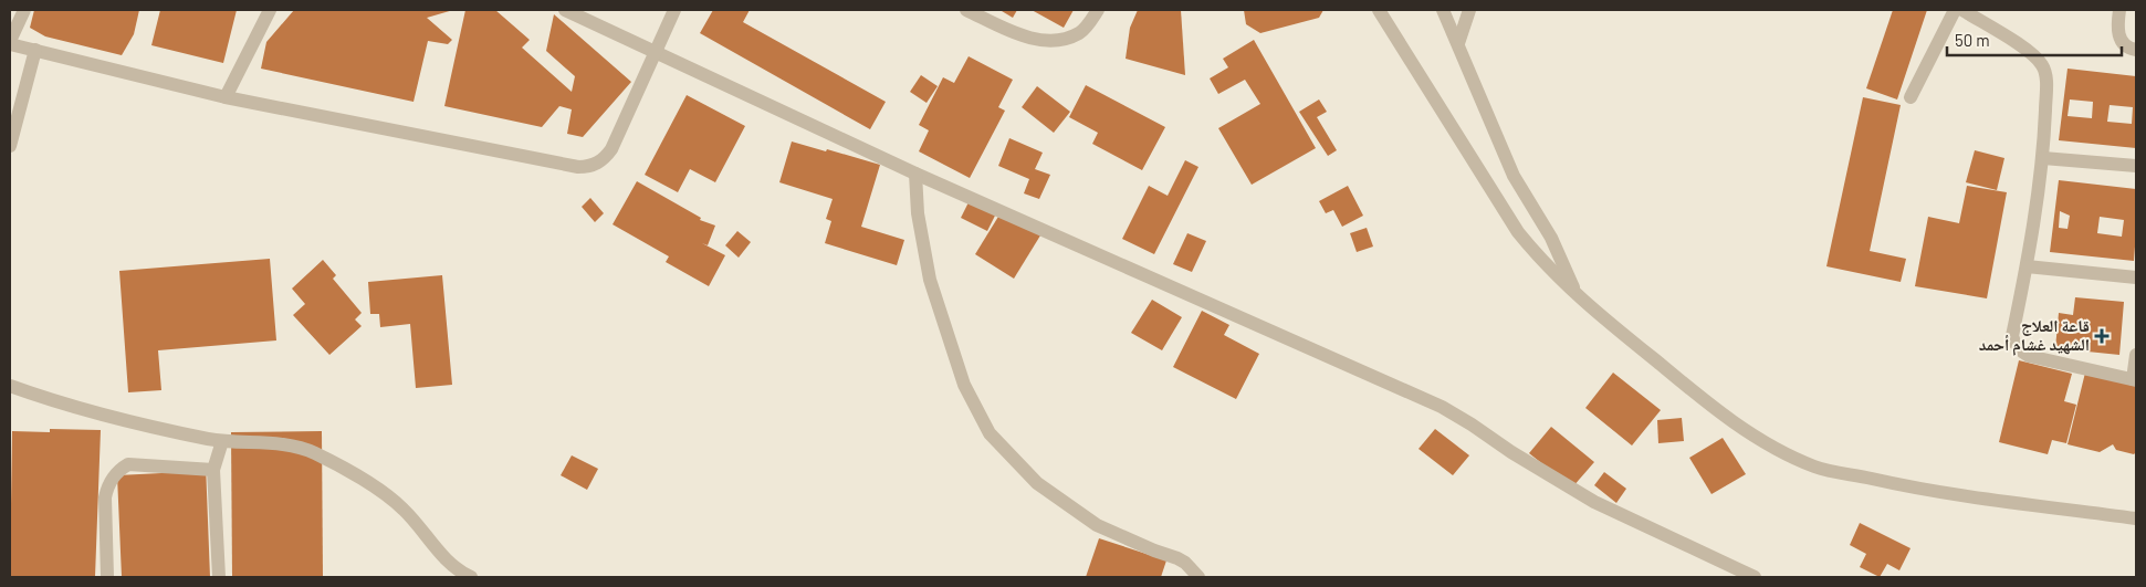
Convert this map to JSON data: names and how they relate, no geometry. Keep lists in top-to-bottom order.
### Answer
{
  "places": {
    "health": ["قاعة العلاج الشهيد غشام أحمد"]
  },
  "scale_bar": "50 m"
}
